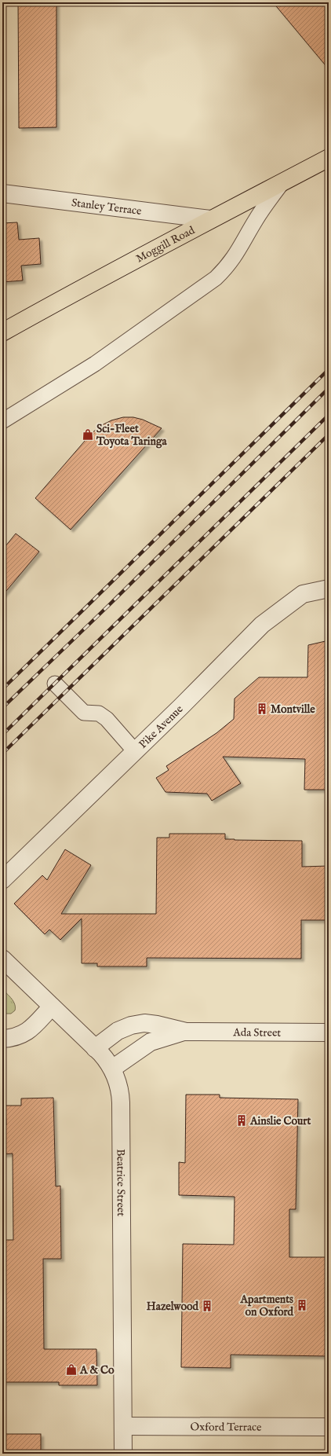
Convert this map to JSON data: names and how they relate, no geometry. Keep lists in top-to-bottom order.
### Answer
{
  "streets": {
    "highway": ["Moggill Road"],
    "street": [
      "Stanley Terrace",
      "Pike Avenue",
      "Ada Street",
      "Beatrice Street",
      "Oxford Terrace"
    ]
  },
  "crossings": [
    ["Stanley Terrace", "Moggill Road"],
    ["Ada Street", "Beatrice Street"],
    ["Beatrice Street", "Oxford Terrace"]
  ],
  "places": {
    "shop": ["Sci-Fleet Toyota Taringa", "A & Co"],
    "building": [
      "Montville",
      "Ainslie Court",
      "Apartments on Oxford",
      "Hazelwood"
    ]
  }
}
